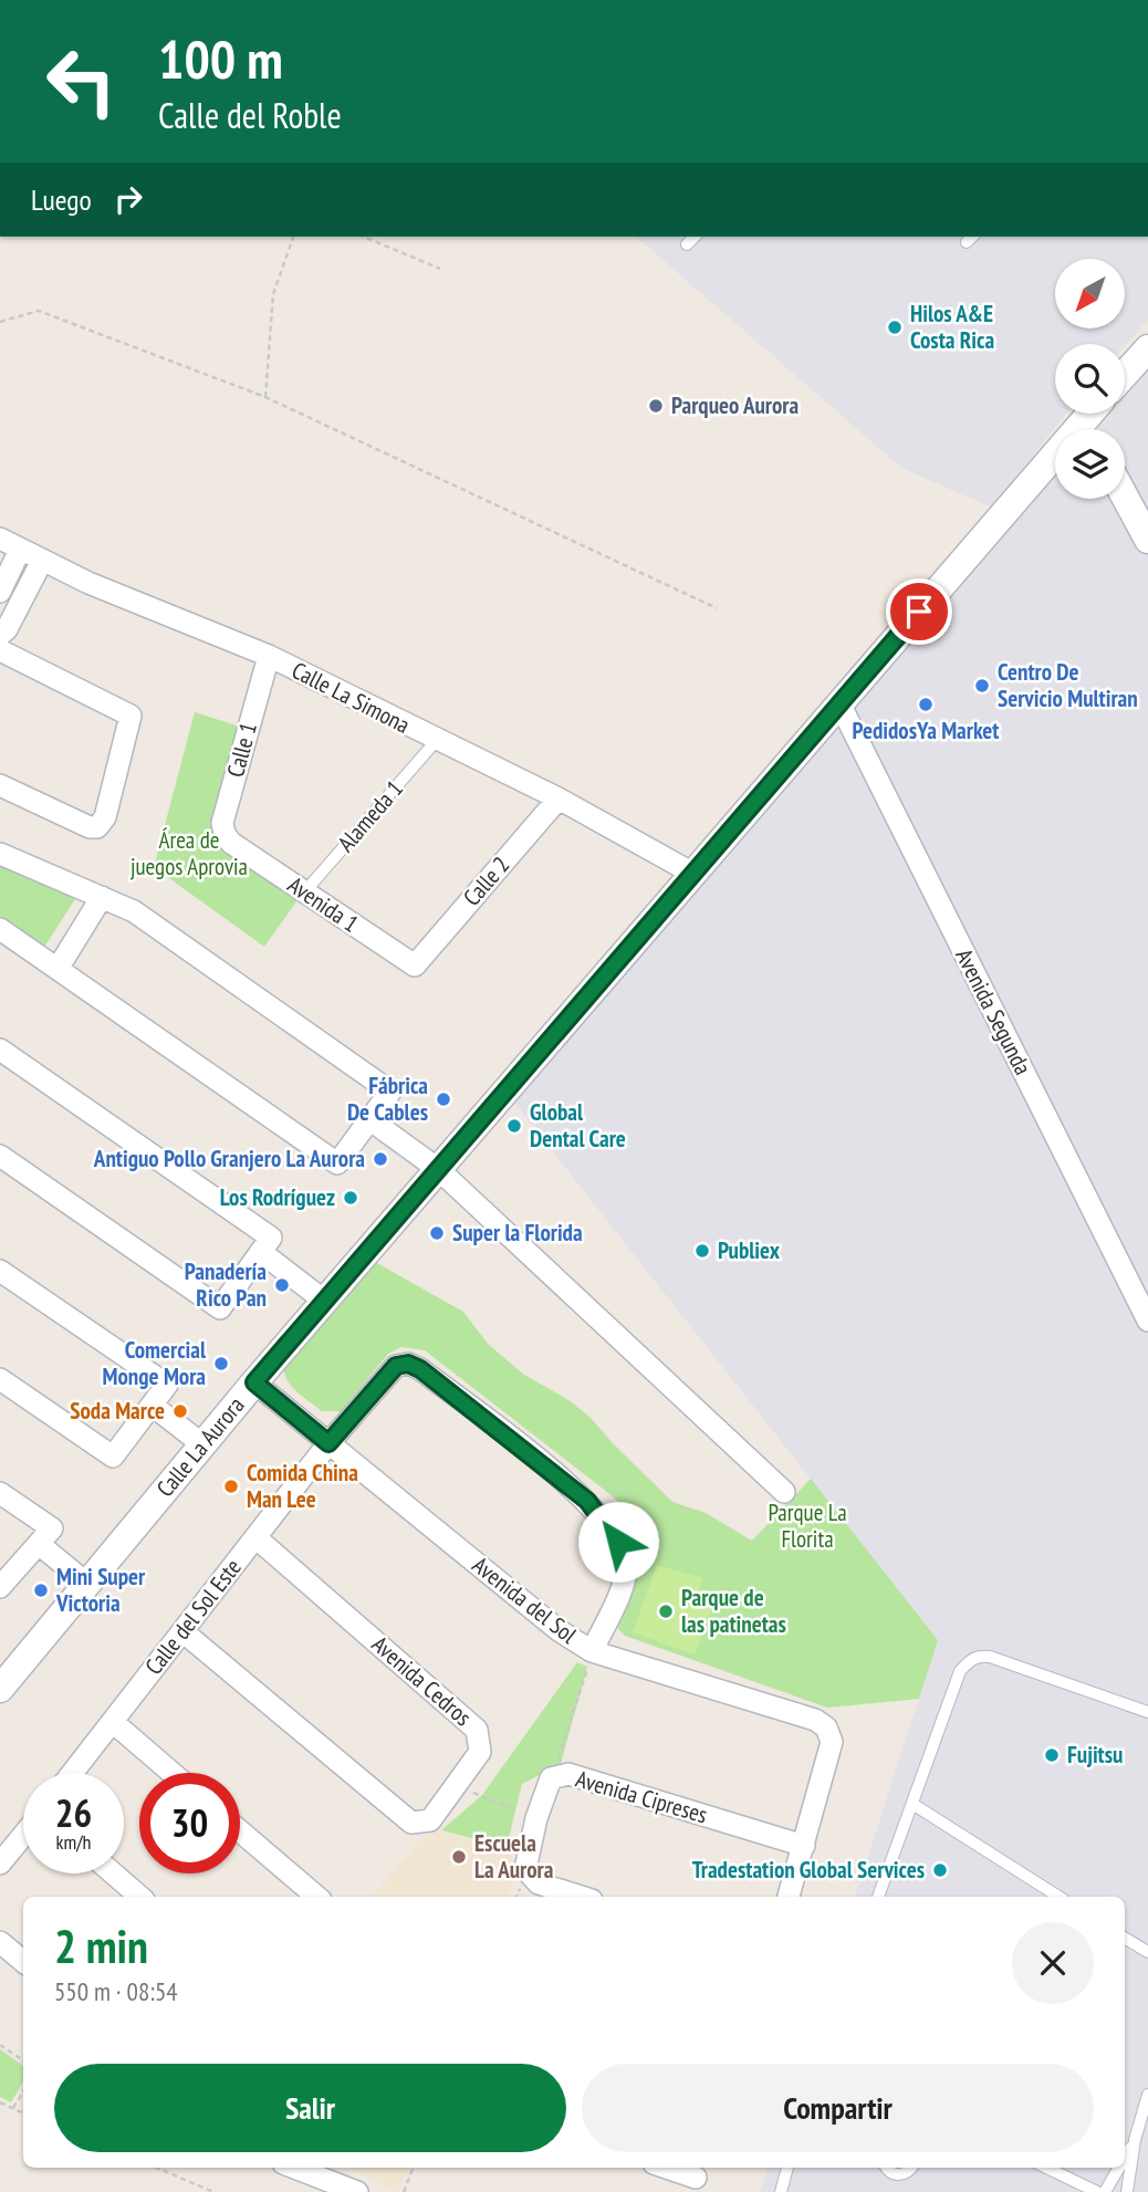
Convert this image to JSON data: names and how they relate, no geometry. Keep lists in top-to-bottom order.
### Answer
{
  "streets": {
    "street": [
      "Calle La Simona",
      "Calle 1",
      "Calle 2",
      "Avenida 1",
      "Avenida Segunda",
      "Calle La Aurora",
      "Avenida del Sol",
      "Calle del Sol Este",
      "Avenida Cedros",
      "Avenida Cipreses"
    ],
    "lane": ["Alameda 1"]
  },
  "crossings": [
    ["Calle La Simona", "Calle 1"],
    ["Calle La Simona", "Alameda 1"],
    ["Calle La Simona", "Calle 2"],
    ["Calle La Simona", "Calle La Aurora"],
    ["Calle 1", "Avenida 1"],
    ["Alameda 1", "Avenida 1"],
    ["Calle 2", "Avenida 1"],
    ["Avenida Segunda", "Calle La Aurora"],
    ["Calle La Aurora", "Avenida del Sol"],
    ["Avenida del Sol", "Calle del Sol Este"],
    ["Avenida del Sol", "Avenida Cipreses"],
    ["Calle del Sol Este", "Avenida Cedros"]
  ],
  "parks": ["Área de juegos Aprovia", "Parque La Florita"],
  "places": [
    "Hilos A&E Costa Rica",
    "Parqueo Aurora",
    "Centro De Servicio Multiran",
    "PedidosYa Market",
    "Fábrica De Cables",
    "Global Dental Care",
    "Antiguo Pollo Granjero La Aurora",
    "Los Rodríguez",
    "Super la Florida",
    "Publiex",
    "Panadería Rico Pan",
    "Comercial Monge Mora",
    "Soda Marce",
    "Comida China Man Lee",
    "Mini Super Victoria",
    "Parque de las patinetas",
    "Fujitsu",
    "Escuela La Aurora",
    "Tradestation Global Services"
  ],
  "north": "bottom left",
  "page": {
    "turn": ["100 m", "Calle del Roble"],
    "then": "Luego",
    "speed": "26 km/h",
    "limit": "30",
    "heading": ["2 min", "550 m · 08:54"],
    "buttons": ["Salir", "Compartir"]
  }
}
